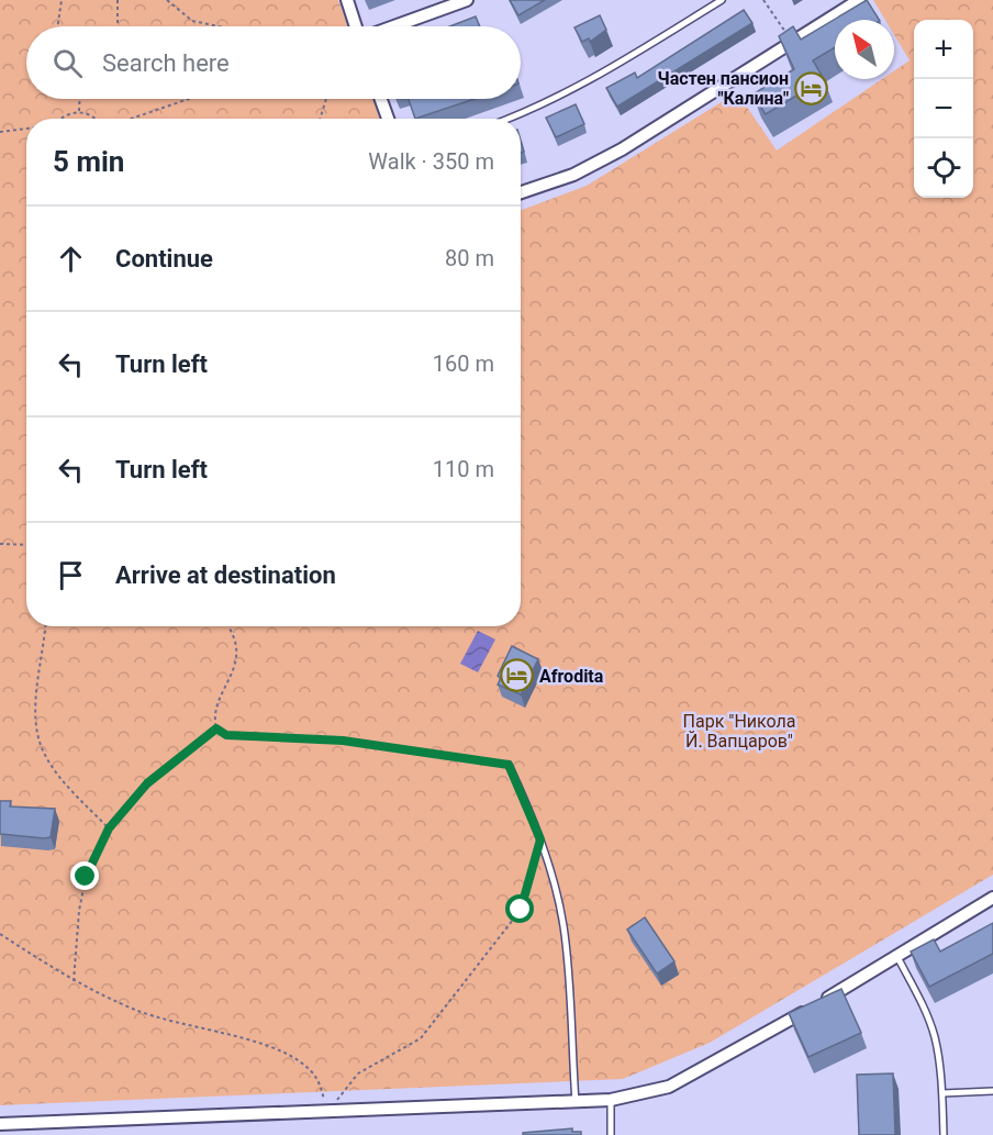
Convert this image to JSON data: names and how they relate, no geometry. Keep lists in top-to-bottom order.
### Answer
{
  "parks": ["Парк \"Никола Й. Вапцаров\""],
  "places": {
    "hotel": ["Частен пансион \"Калина\"", "Afrodita"]
  },
  "north": "top left",
  "page": {
    "map_buttons": ["+", "−"],
    "search": "Search here",
    "heading": ["5 min", "Walk · 350 m"],
    "list": [
      ["Continue", "80 m"],
      ["Turn left", "160 m"],
      ["Turn left", "110 m"],
      "Arrive at destination"
    ]
  }
}
